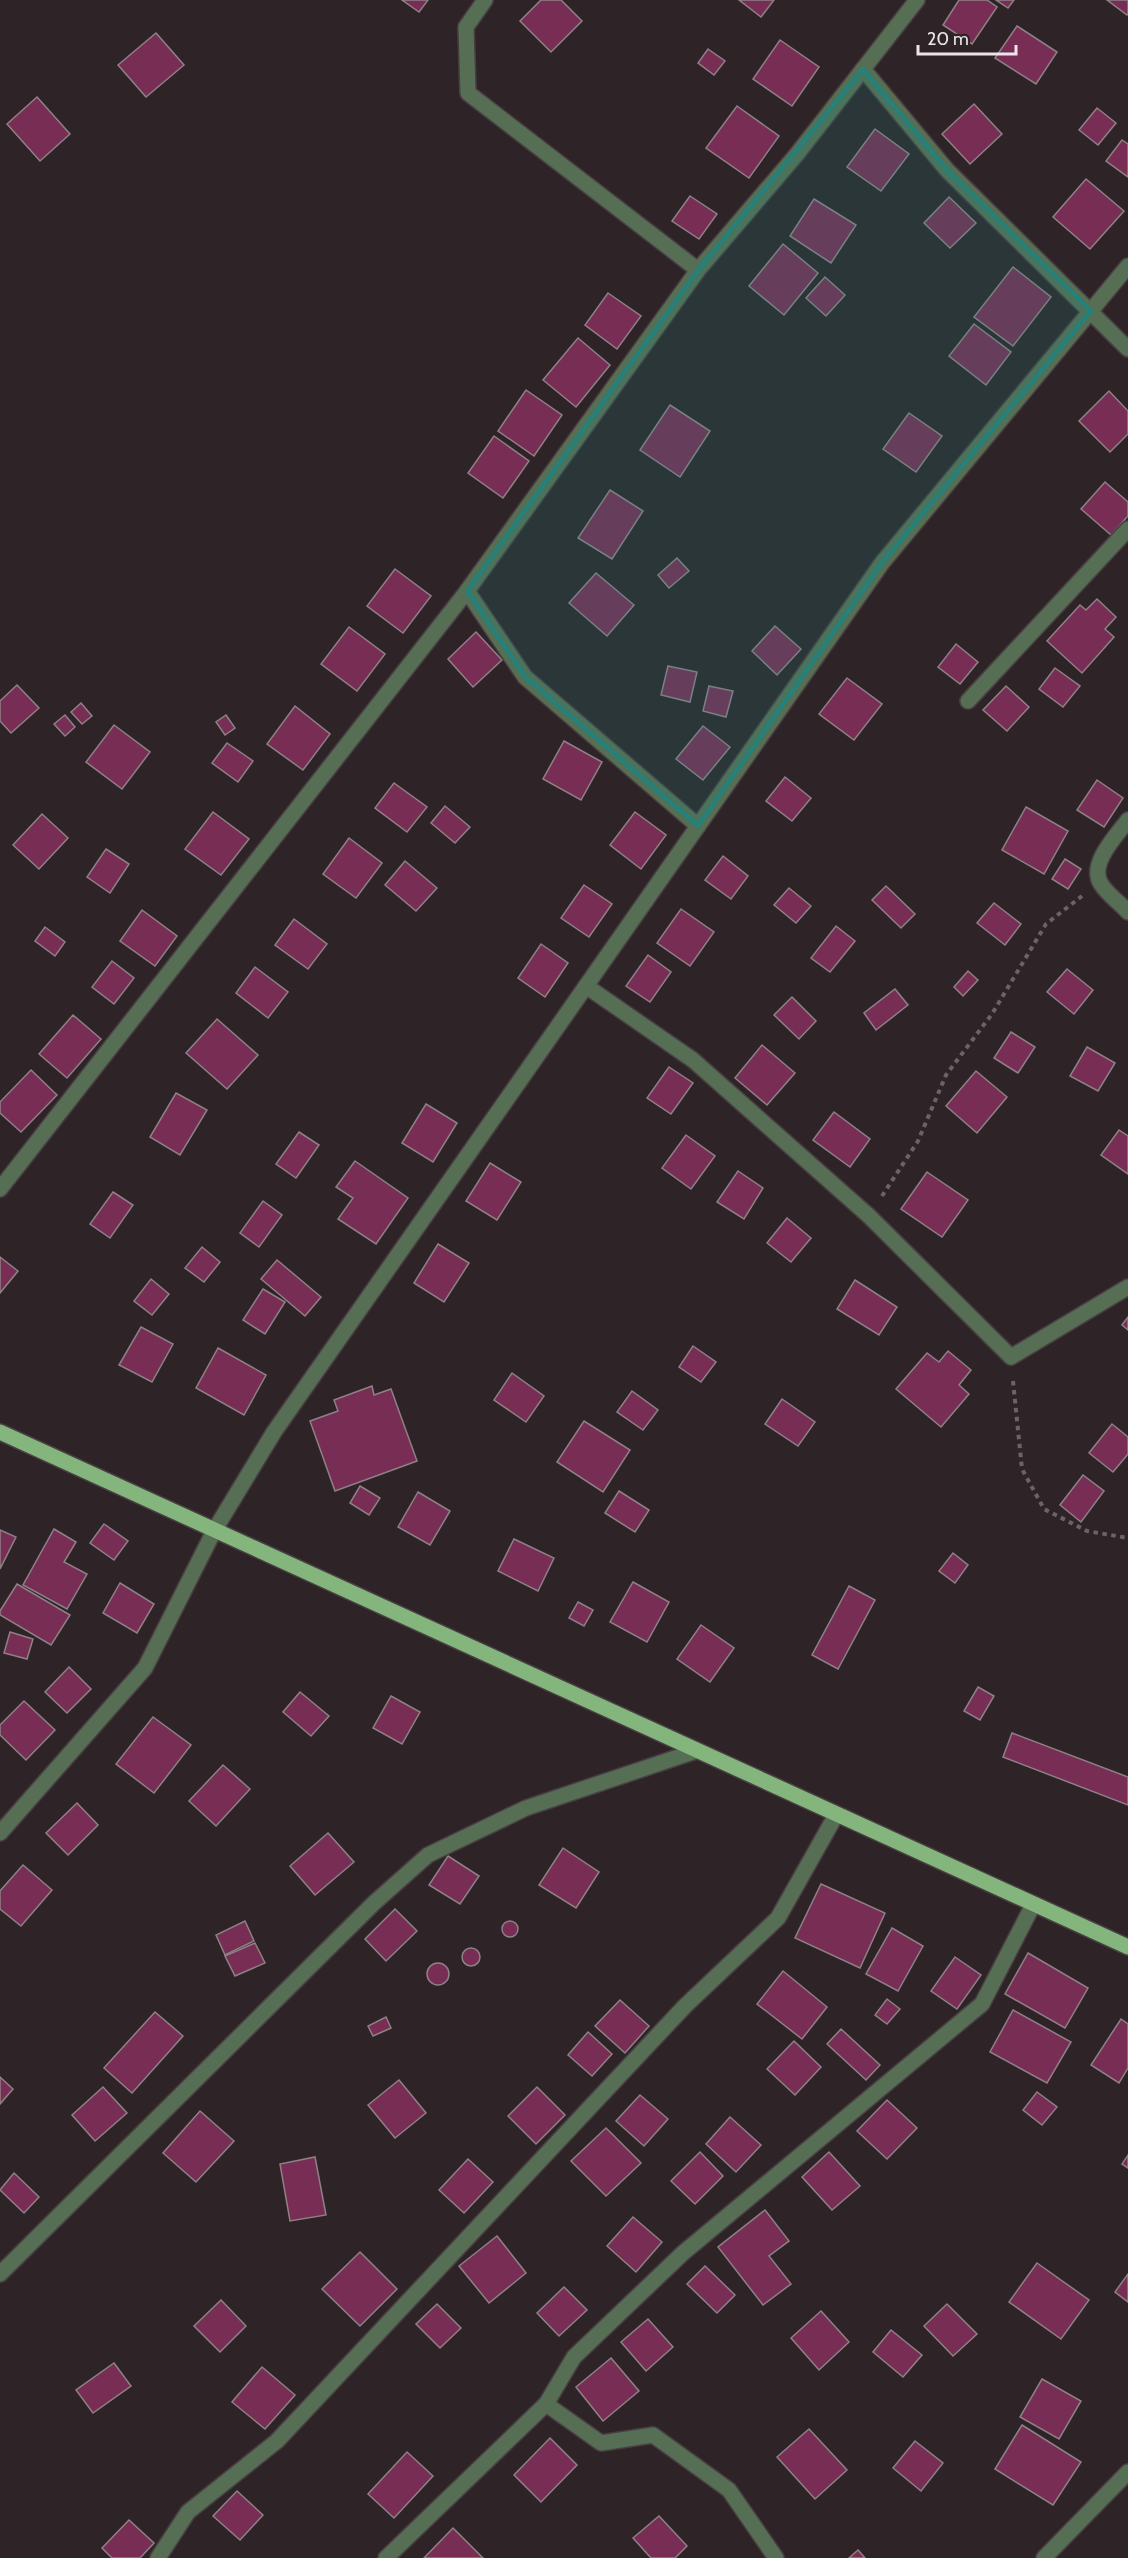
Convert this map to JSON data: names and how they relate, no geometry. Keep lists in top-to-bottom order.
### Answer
{
  "scale_bar": "20 m"
}
